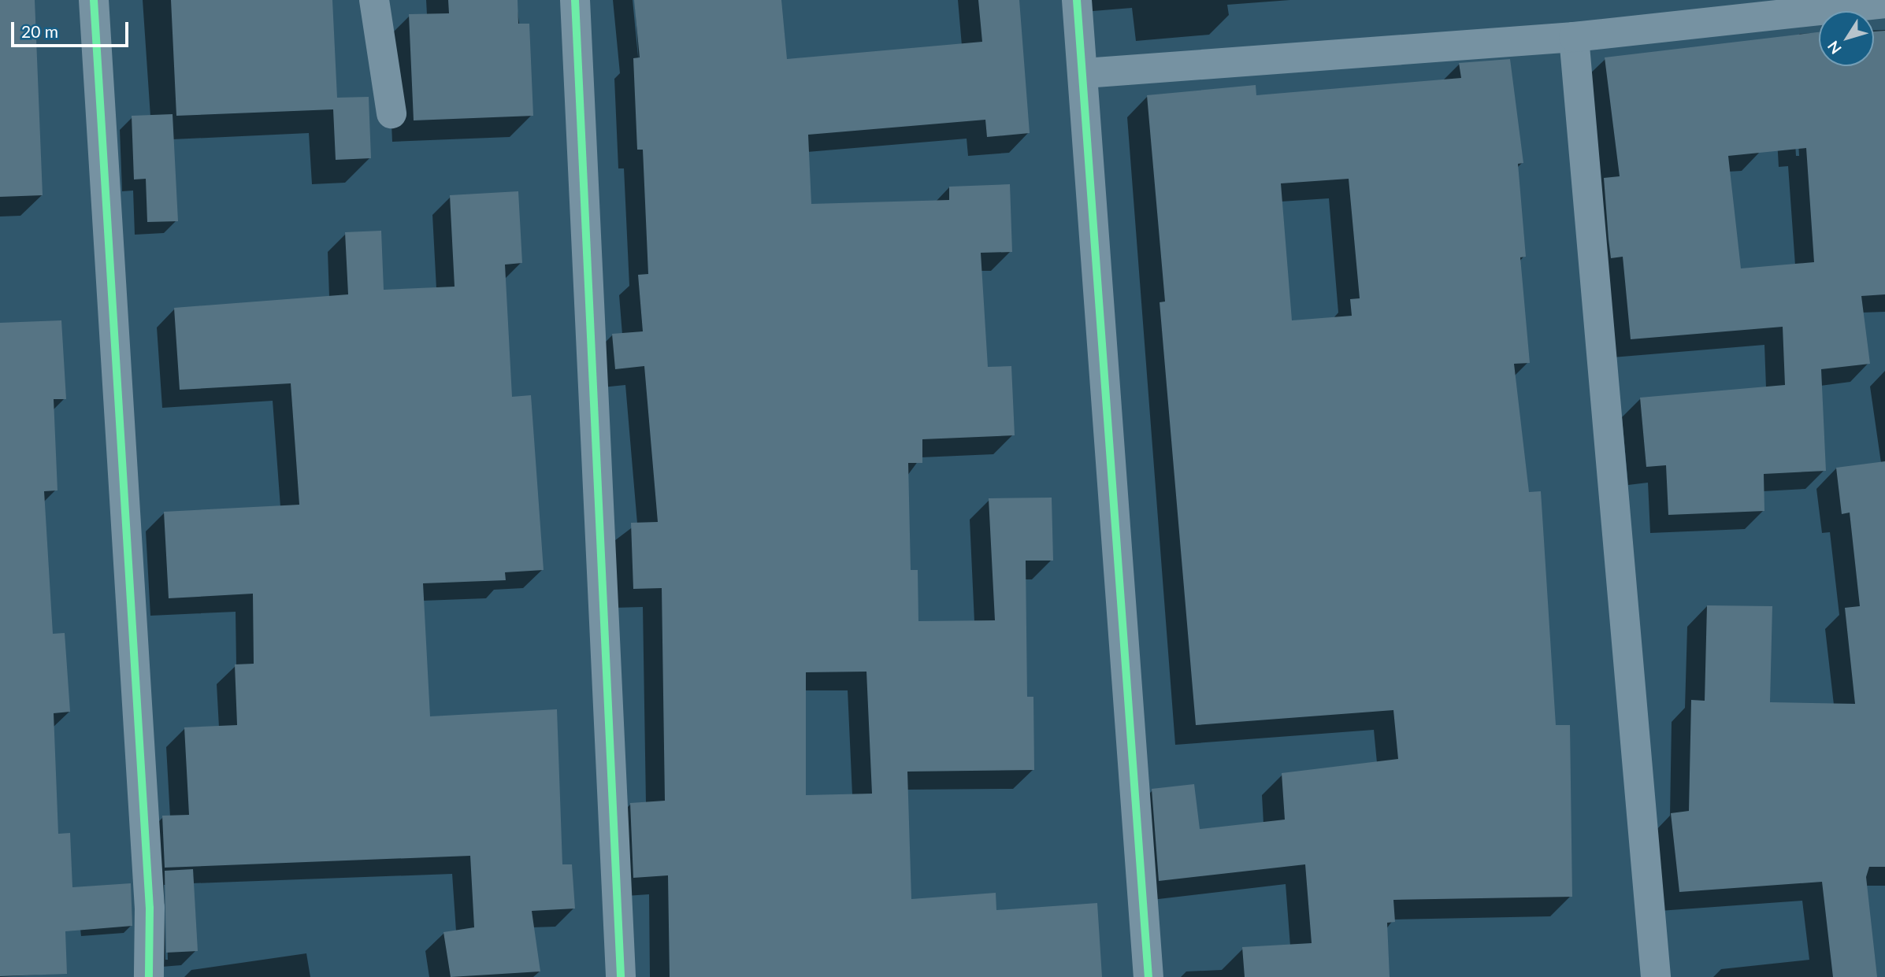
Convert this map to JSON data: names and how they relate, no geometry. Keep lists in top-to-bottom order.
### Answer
{
  "scale_bar": "20 m",
  "north": "bottom left"
}
